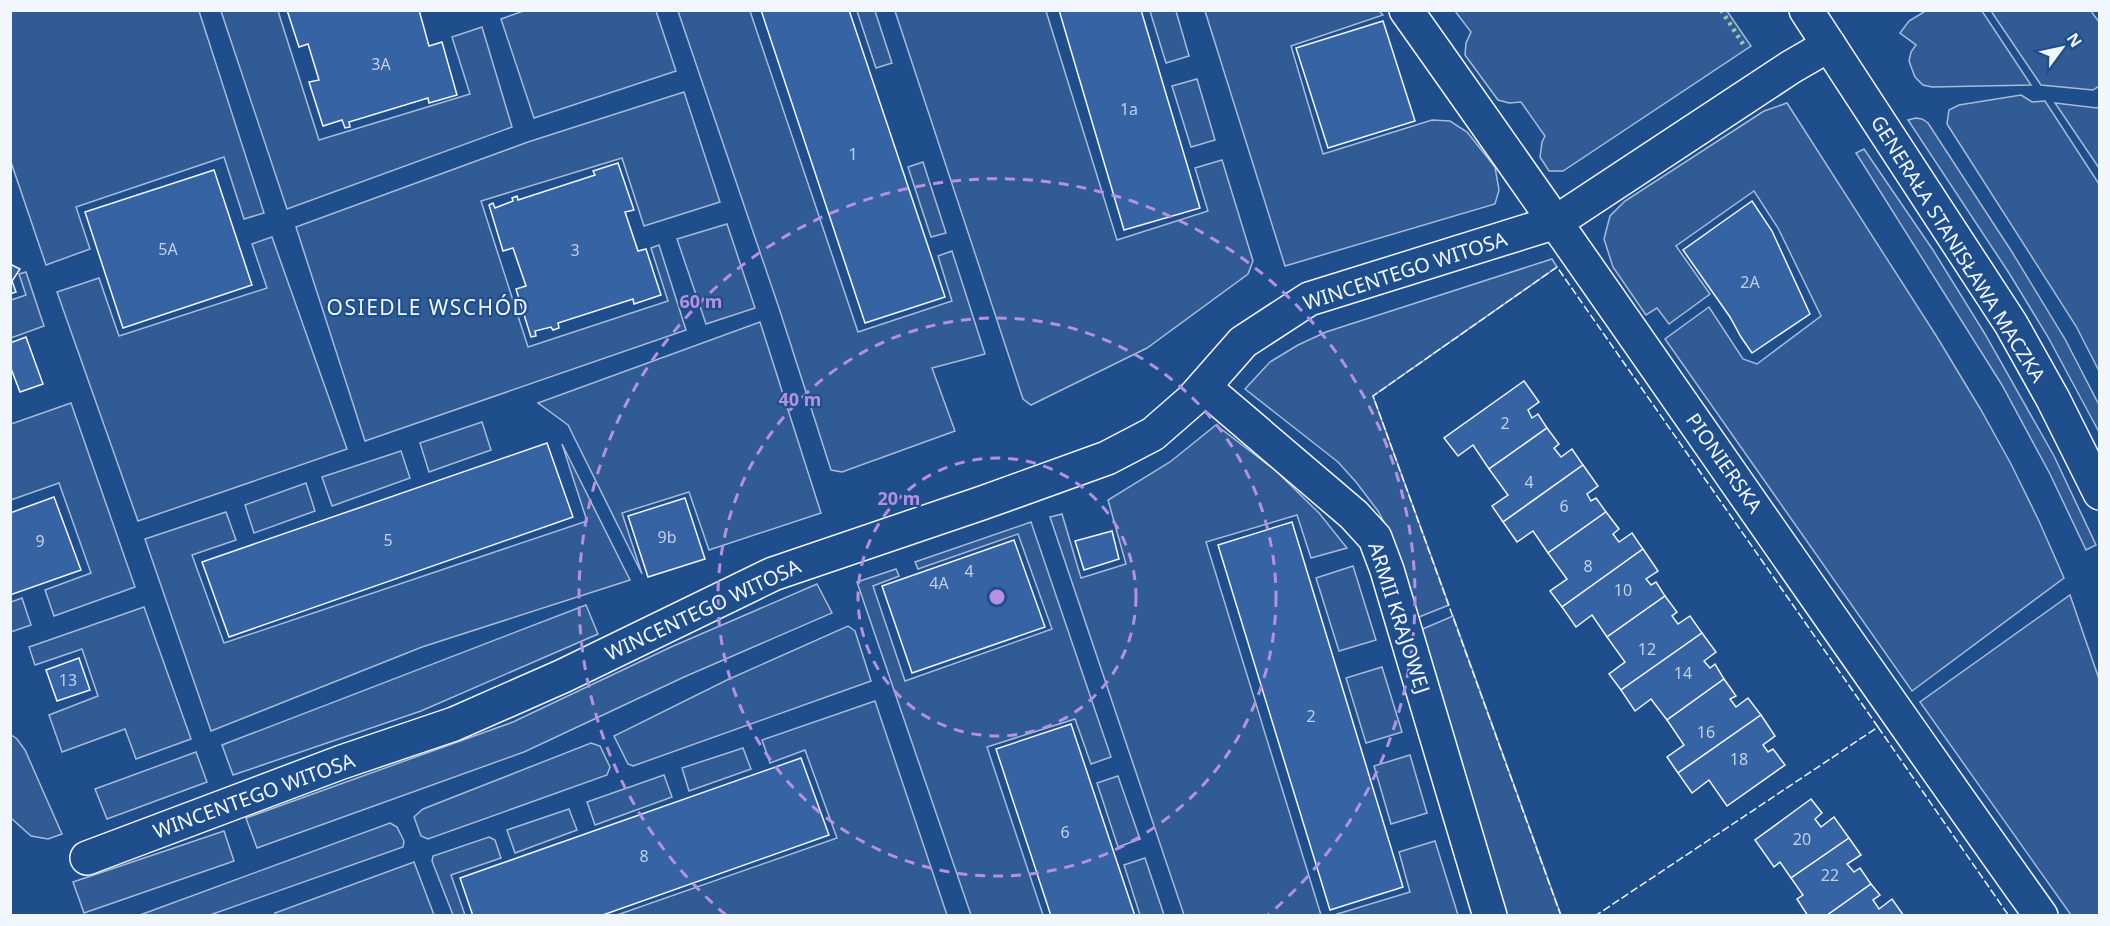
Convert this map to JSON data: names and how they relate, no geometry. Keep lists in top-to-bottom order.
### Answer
{
  "streets": {
    "street": [
      "GENERAŁA STANISŁAWA MACZKA",
      "WINCENTEGO WITOSA",
      "PIONIERSKA",
      "ARMII KRAJOWEJ"
    ]
  },
  "crossings": [
    ["GENERAŁA STANISŁAWA MACZKA", "WINCENTEGO WITOSA"],
    ["WINCENTEGO WITOSA", "PIONIERSKA"],
    ["WINCENTEGO WITOSA", "ARMII KRAJOWEJ"]
  ],
  "districts": ["OSIEDLE WSCHÓD"],
  "house_numbers": [
    "3A",
    "1a",
    "1",
    "5A",
    "3",
    "2A",
    "2",
    "4",
    "6",
    "9b",
    "5",
    "9",
    "8",
    "4",
    "4A",
    "10",
    "12",
    "14",
    "13",
    "2",
    "16",
    "18",
    "6",
    "20",
    "8",
    "22"
  ],
  "north": "top right",
  "rings": ["60 m", "40 m", "20 m"]
}
